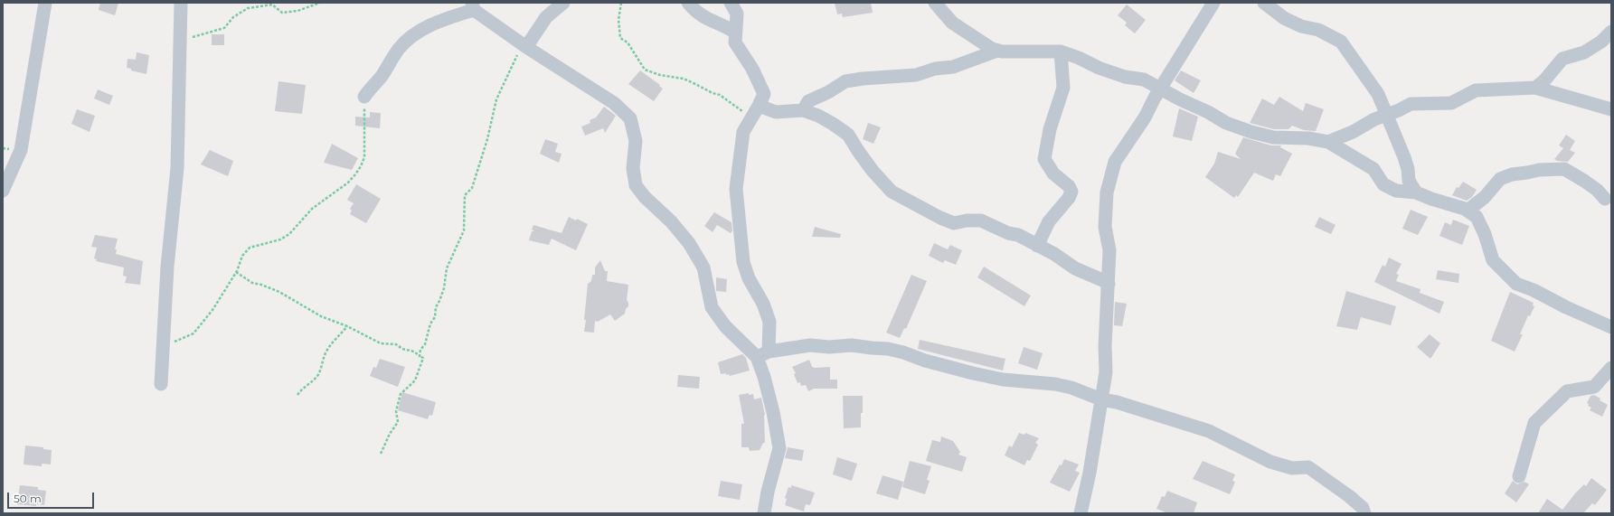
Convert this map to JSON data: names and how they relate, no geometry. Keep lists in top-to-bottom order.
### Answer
{
  "scale_bar": "50 m"
}
